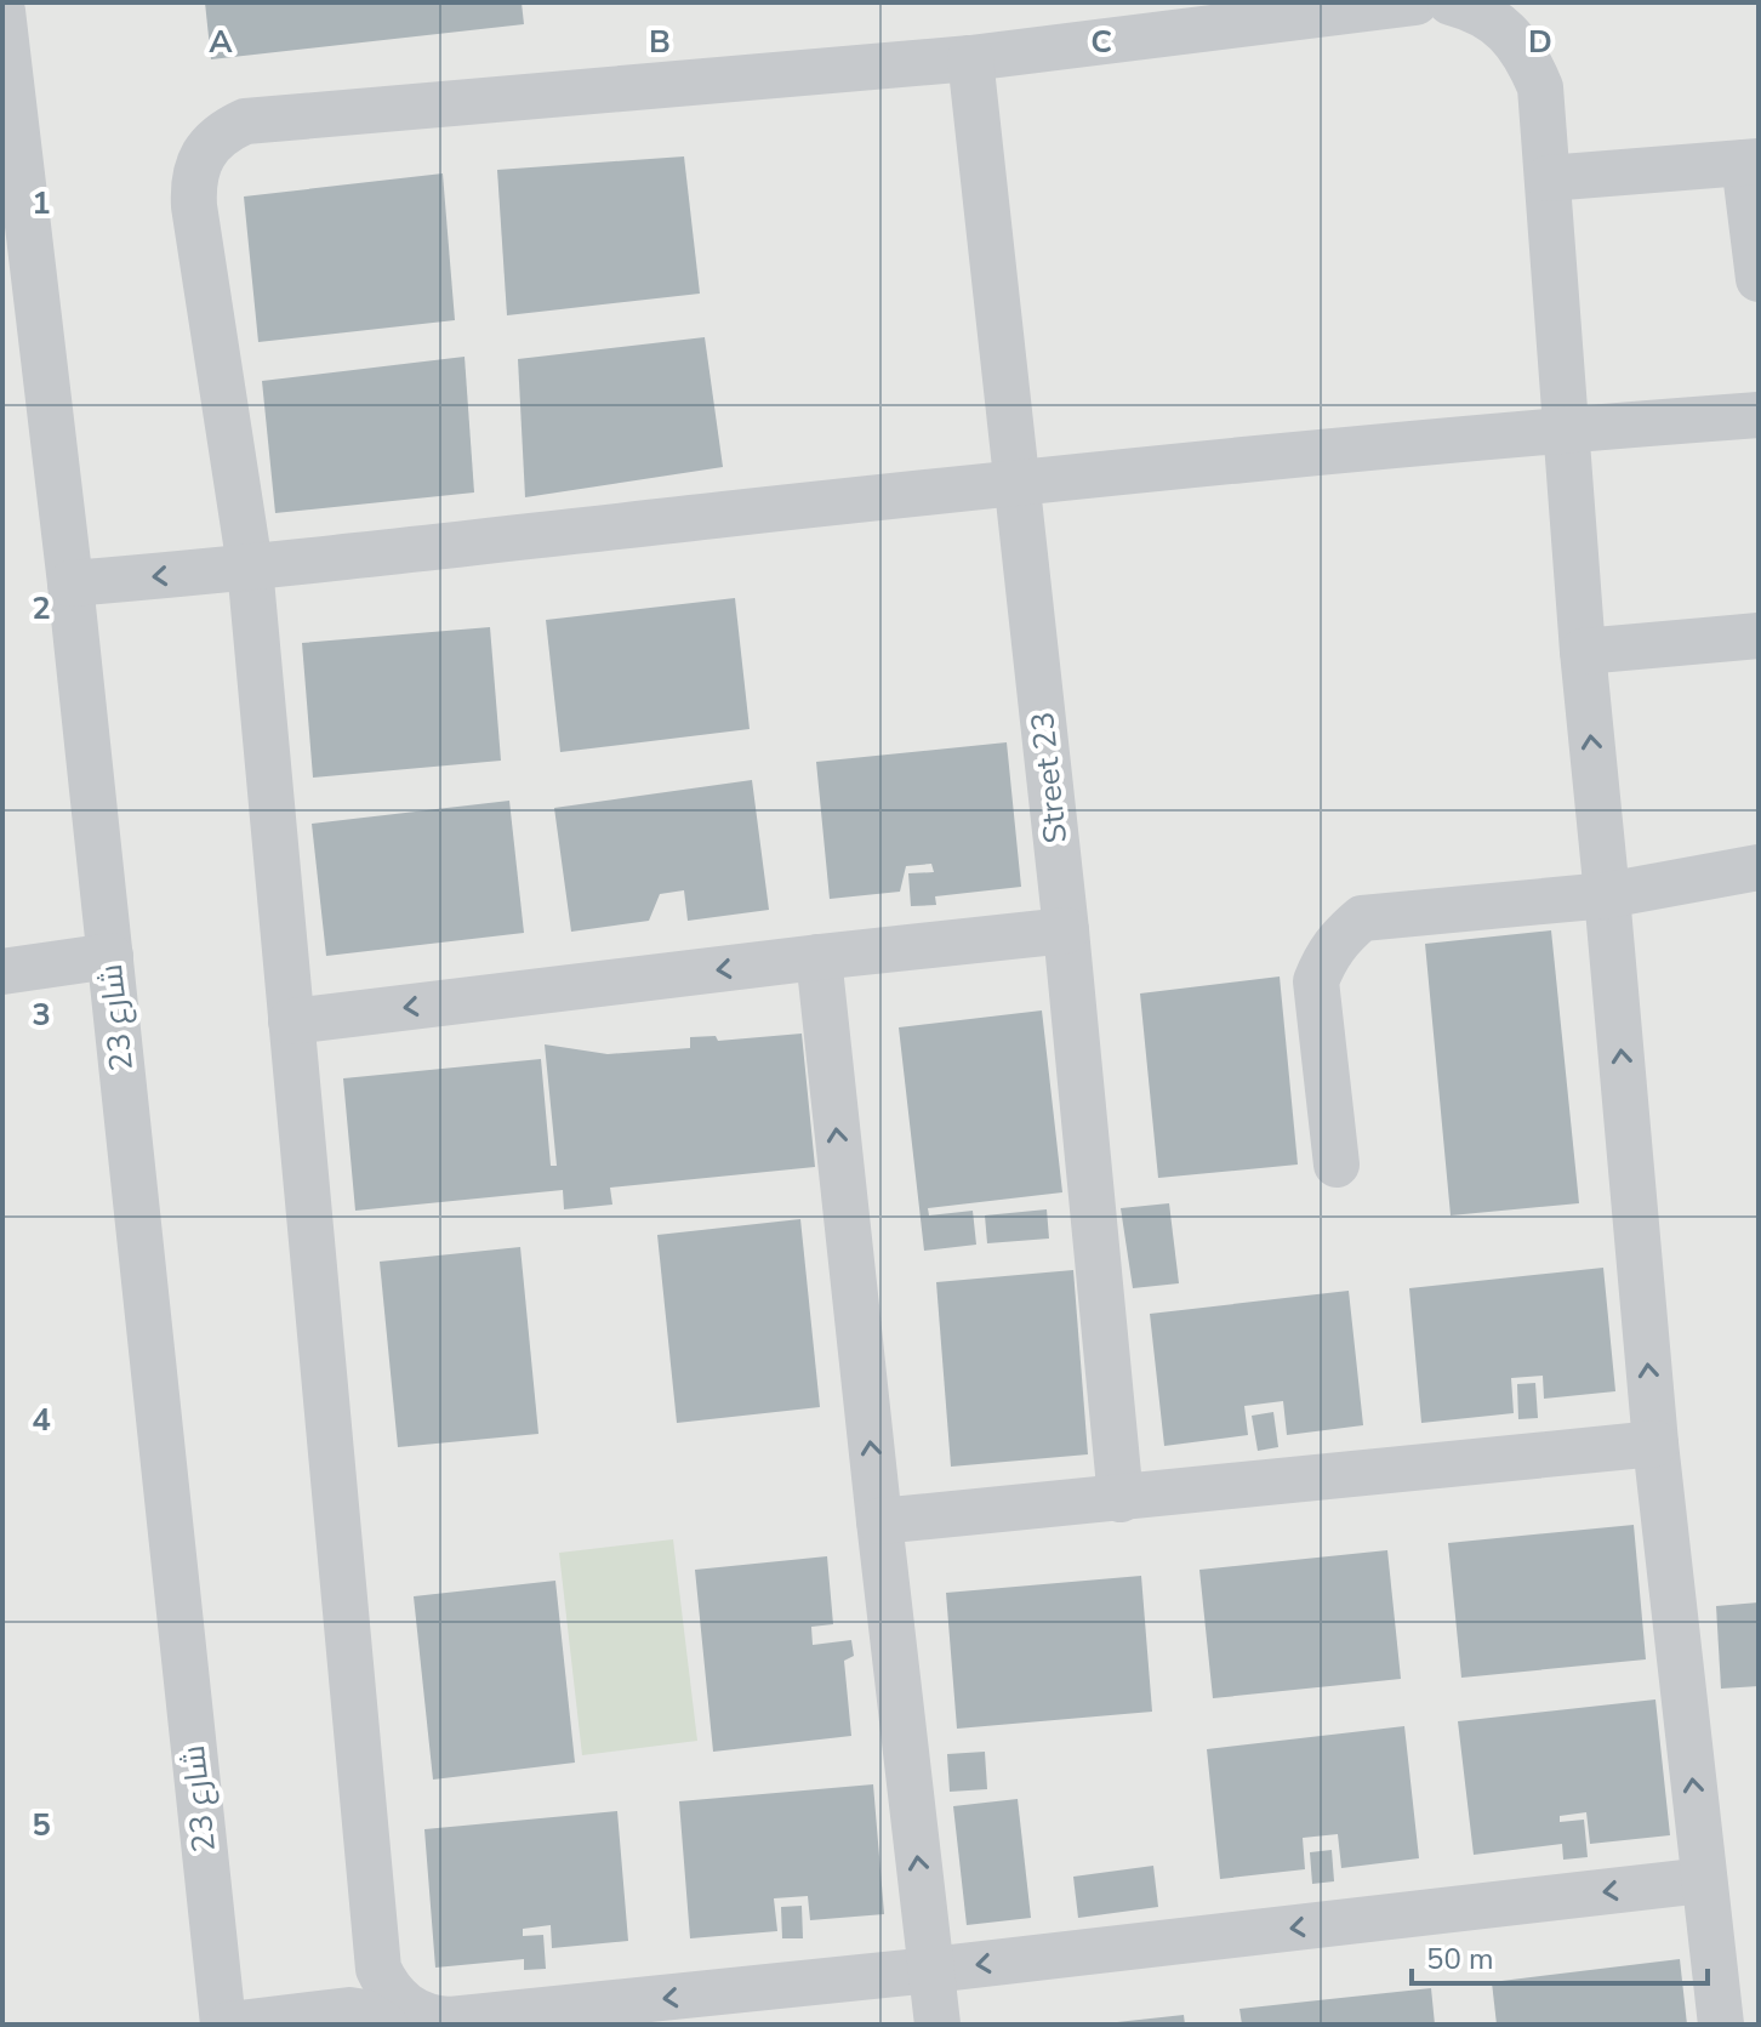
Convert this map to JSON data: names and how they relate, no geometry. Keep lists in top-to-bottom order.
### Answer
{
  "streets": {
    "street": ["Street 23", "شارع 23"]
  },
  "scale_bar": "50 m",
  "grid": {
    "columns": [
      "A",
      "B",
      "C",
      "D"
    ],
    "rows": [
      "1",
      "2",
      "3",
      "4",
      "5"
    ]
  }
}
